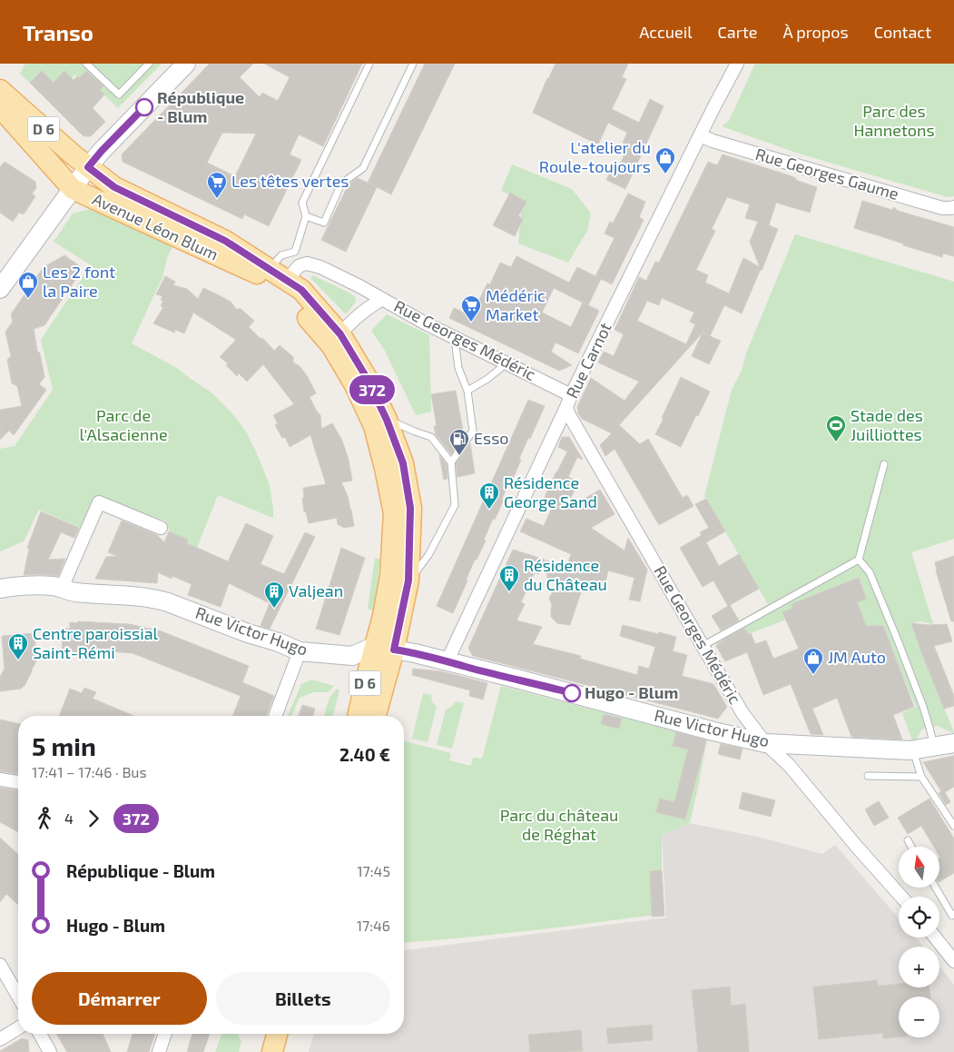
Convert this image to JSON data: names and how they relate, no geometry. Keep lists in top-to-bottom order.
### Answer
{
  "streets": {
    "main road": ["D 6", "Avenue Léon Blum"],
    "street": [
      "Rue Georges Gaume",
      "Rue Georges Médéric",
      "Rue Carnot",
      "Rue Victor Hugo"
    ]
  },
  "crossings": [
    ["D 6", "Avenue Léon Blum"],
    ["Rue Georges Gaume", "Rue Carnot"],
    ["Avenue Léon Blum", "Rue Georges Médéric"],
    ["Avenue Léon Blum", "Rue Victor Hugo"],
    ["Rue Georges Médéric", "Rue Carnot"],
    ["Rue Georges Médéric", "Rue Victor Hugo"],
    ["Rue Carnot", "Rue Victor Hugo"]
  ],
  "parks": ["Parc des Hannetons", "Parc de l'Alsacienne", "Parc du château de Réghat"],
  "places": {
    "other": ["République - Blum", "Hugo - Blum"],
    "shop": ["L'atelier du Roule-toujours", "Les 2 font la Paire", "JM Auto"],
    "supermarket": ["Les têtes vertes", "Médéric Market"],
    "sports": ["Stade des Juilliottes"],
    "fuel station": ["Esso"],
    "building": [
      "Résidence George Sand",
      "Résidence du Château",
      "Valjean",
      "Centre paroissial Saint-Rémi"
    ]
  },
  "lines": ["bus line 372"],
  "north": "top",
  "page": {
    "header": "Transo",
    "nav": [
      "Accueil",
      "Carte",
      "À propos",
      "Contact"
    ],
    "on_map": "372",
    "heading": ["5 min", "17:41 – 17:46 · Bus", "2.40 €"],
    "legs": ["4", "372"],
    "list": [
      {
        "name": "République - Blum",
        "value": "17:45"
      },
      {
        "name": "Hugo - Blum",
        "value": "17:46"
      }
    ],
    "map_buttons": ["+", "−"],
    "buttons": ["Démarrer", "Billets"]
  }
}
